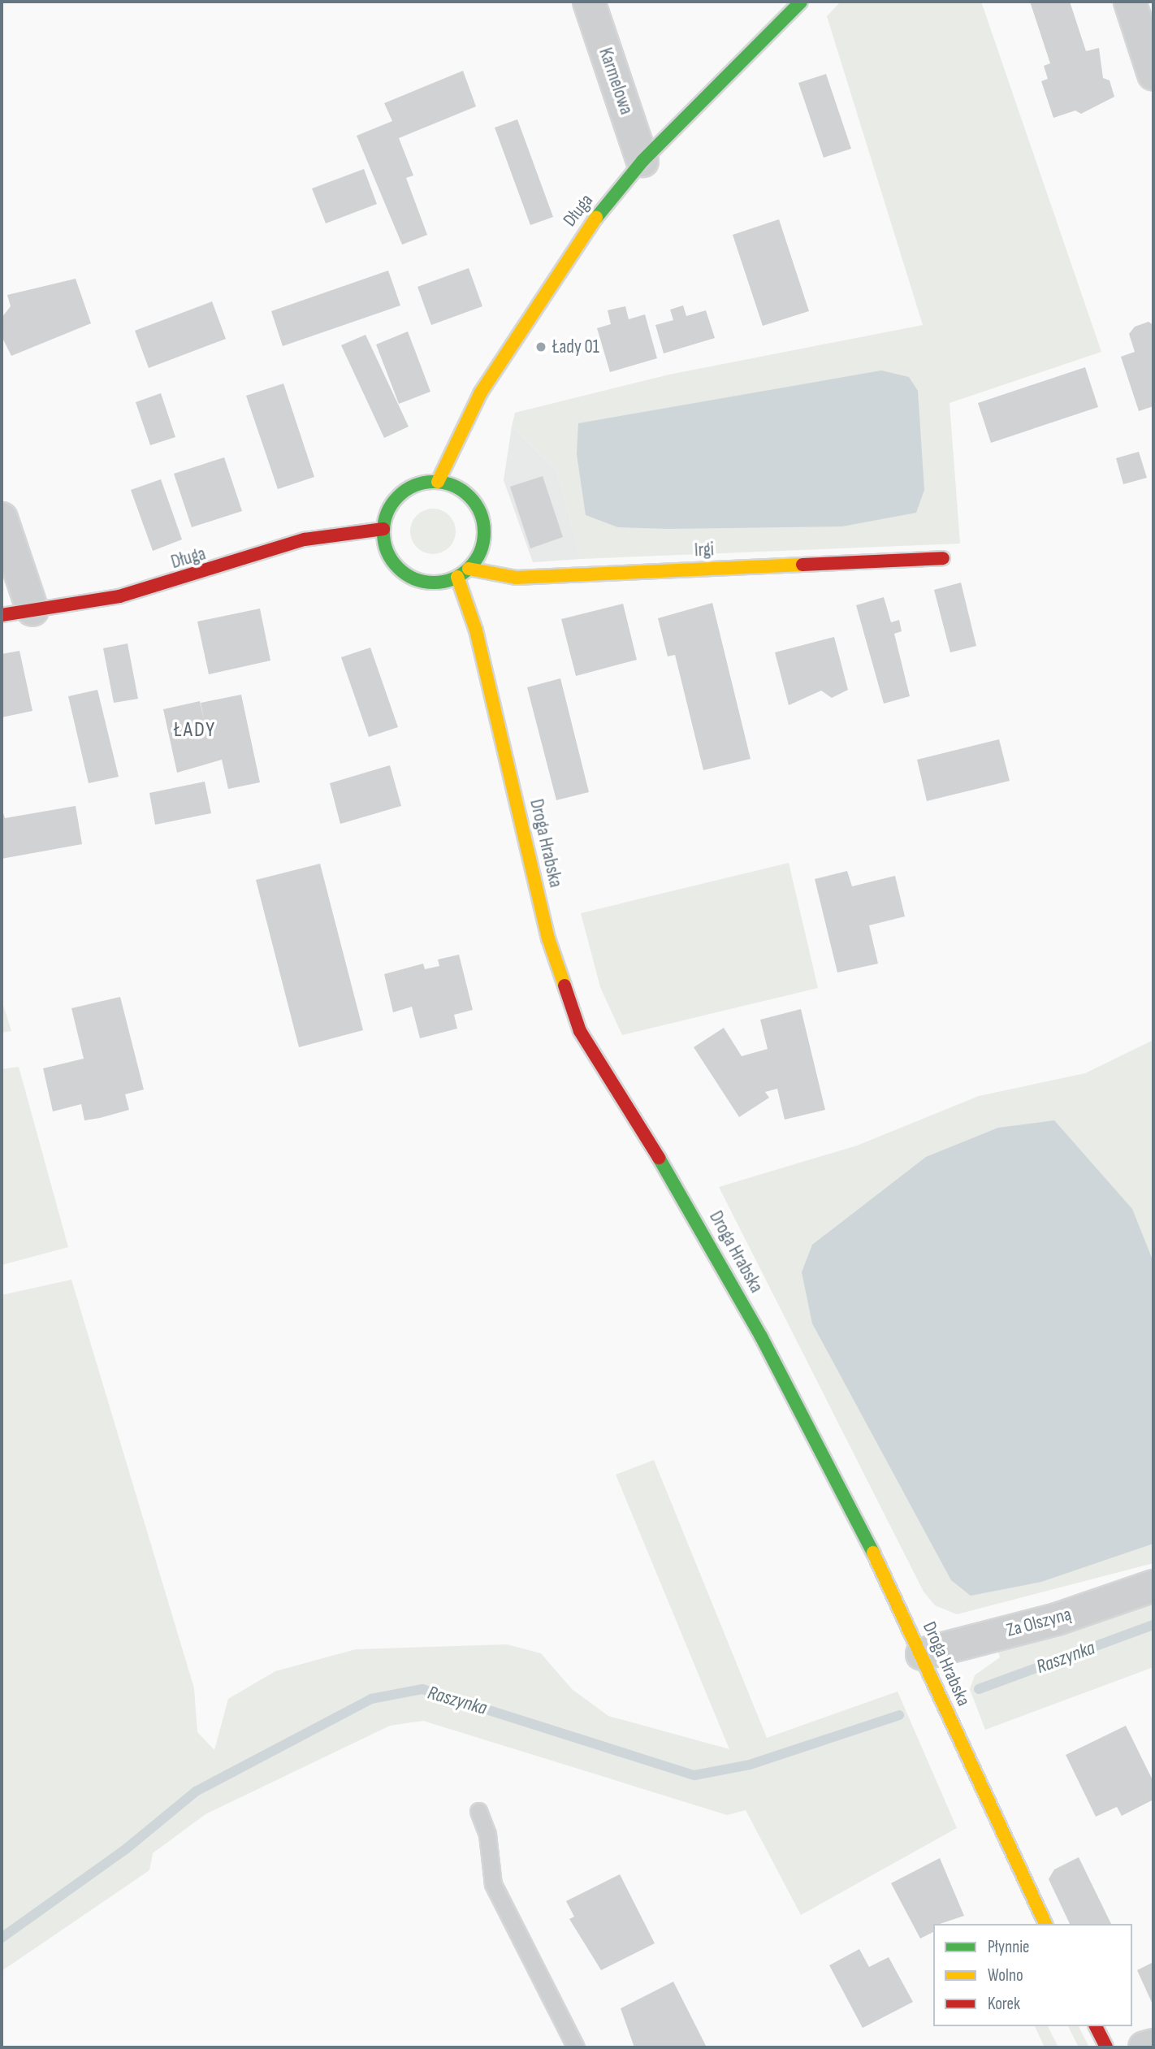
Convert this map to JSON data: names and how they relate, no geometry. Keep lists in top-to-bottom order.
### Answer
{
  "streets": {
    "street": [
      "Karmelowa",
      "Długa",
      "Irgi",
      "Droga Hrabska",
      "Za Olszyną"
    ]
  },
  "crossings": [
    ["Karmelowa", "Długa"],
    ["Długa", "Irgi"],
    ["Długa", "Droga Hrabska"],
    ["Irgi", "Droga Hrabska"],
    ["Droga Hrabska", "Za Olszyną"]
  ],
  "districts": ["ŁADY"],
  "water": ["Raszynka"],
  "places": ["Łady 01"],
  "legend": ["Płynnie", "Wolno", "Korek"]
}
